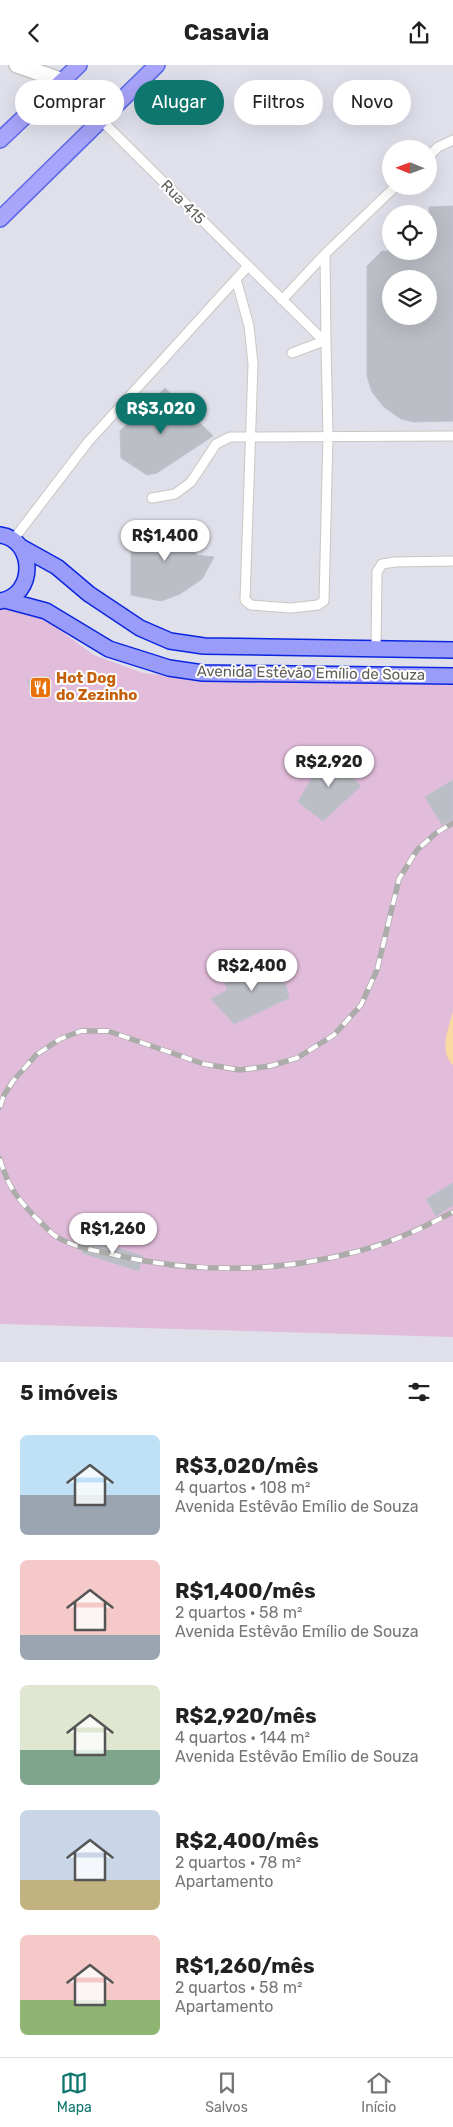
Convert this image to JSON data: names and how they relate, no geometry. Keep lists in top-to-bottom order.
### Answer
{
  "streets": {
    "highway": ["Avenida Estêvão Emílio de Souza"],
    "lane": ["Rua 415"]
  },
  "places": {
    "restaurant": ["Hot Dog do Zezinho"]
  },
  "north": "left",
  "page": {
    "header": "Casavia",
    "chip": [
      "Comprar",
      "Alugar",
      "Filtros",
      "Novo"
    ],
    "price": [
      "R$3,020",
      "R$1,400",
      "R$2,920",
      "R$2,400",
      "R$1,260"
    ],
    "heading": "5 imóveis",
    "list": [
      {
        "name": "R$3,020/mês",
        "note": "4 quartos · 108 m² · Avenida Estêvão Emílio de Souza"
      },
      {
        "name": "R$1,400/mês",
        "note": "2 quartos · 58 m² · Avenida Estêvão Emílio de Souza"
      },
      {
        "name": "R$2,920/mês",
        "note": "4 quartos · 144 m² · Avenida Estêvão Emílio de Souza"
      },
      {
        "name": "R$2,400/mês",
        "note": "2 quartos · 78 m² · Apartamento"
      },
      {
        "name": "R$1,260/mês",
        "note": "2 quartos · 58 m² · Apartamento"
      }
    ],
    "tabs": ["Mapa", "Salvos", "Início"]
  }
}
